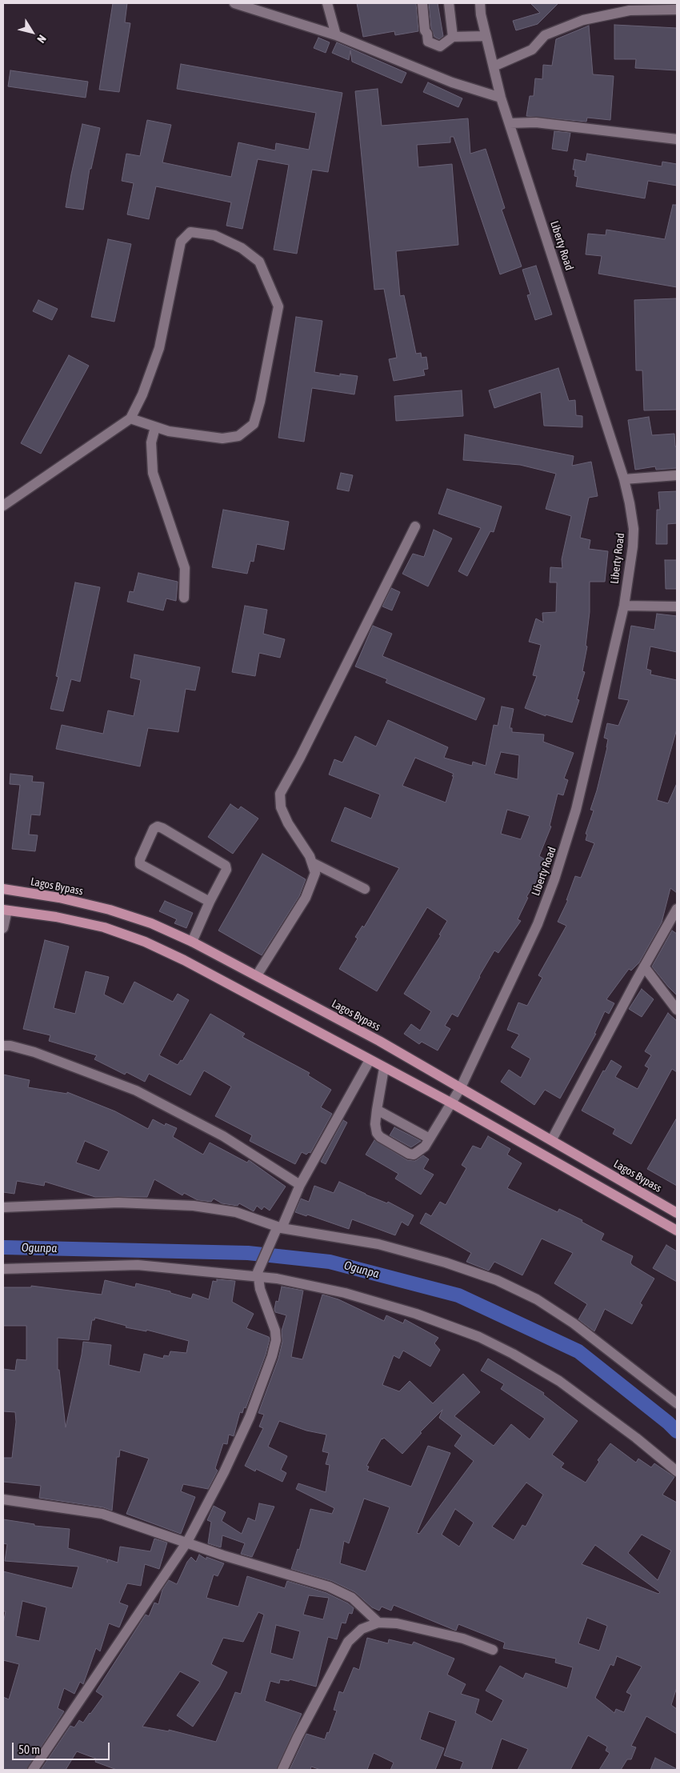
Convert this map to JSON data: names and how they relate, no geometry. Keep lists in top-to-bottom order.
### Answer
{
  "streets": {
    "main road": ["Lagos Bypass"],
    "street": ["Liberty Road"]
  },
  "crossings": [
    ["Liberty Road", "Lagos Bypass"]
  ],
  "water": ["Ogunpa"],
  "scale_bar": "50 m",
  "north": "bottom right"
}
